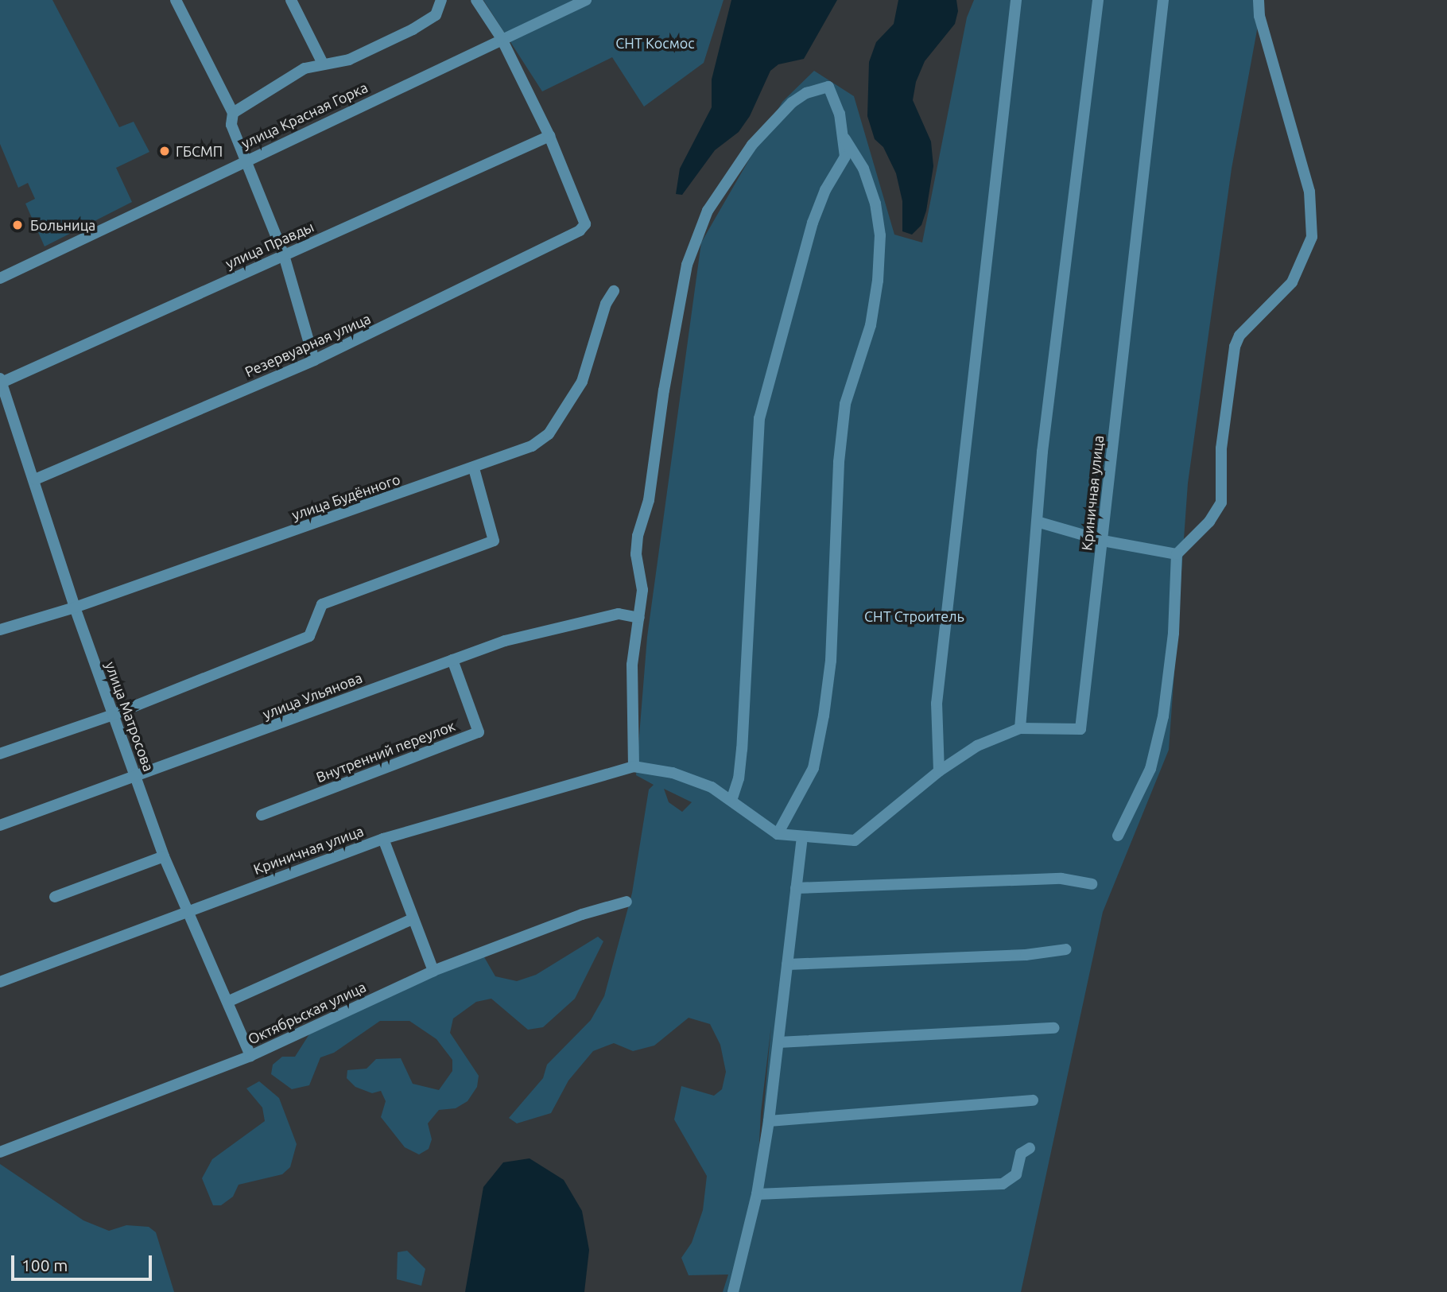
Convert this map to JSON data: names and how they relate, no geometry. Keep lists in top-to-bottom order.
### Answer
{
  "streets": {
    "street": [
      "улица Красная Горка",
      "улица Правды",
      "Резервуарная улица",
      "Криничная улица",
      "улица Будённого",
      "улица Ульянова",
      "улица Матросова",
      "Внутренний переулок",
      "Октябрьская улица"
    ]
  },
  "crossings": [
    ["улица Правды", "Резервуарная улица"],
    ["улица Правды", "улица Матросова"],
    ["Резервуарная улица", "улица Матросова"],
    ["Криничная улица", "улица Матросова"],
    ["улица Будённого", "улица Матросова"],
    ["улица Ульянова", "улица Матросова"],
    ["улица Ульянова", "Внутренний переулок"],
    ["улица Матросова", "Октябрьская улица"]
  ],
  "parks": ["СНТ Космос", "СНТ Строитель"],
  "places": ["ГБСМП", "Больница"],
  "scale_bar": "100 m"
}
